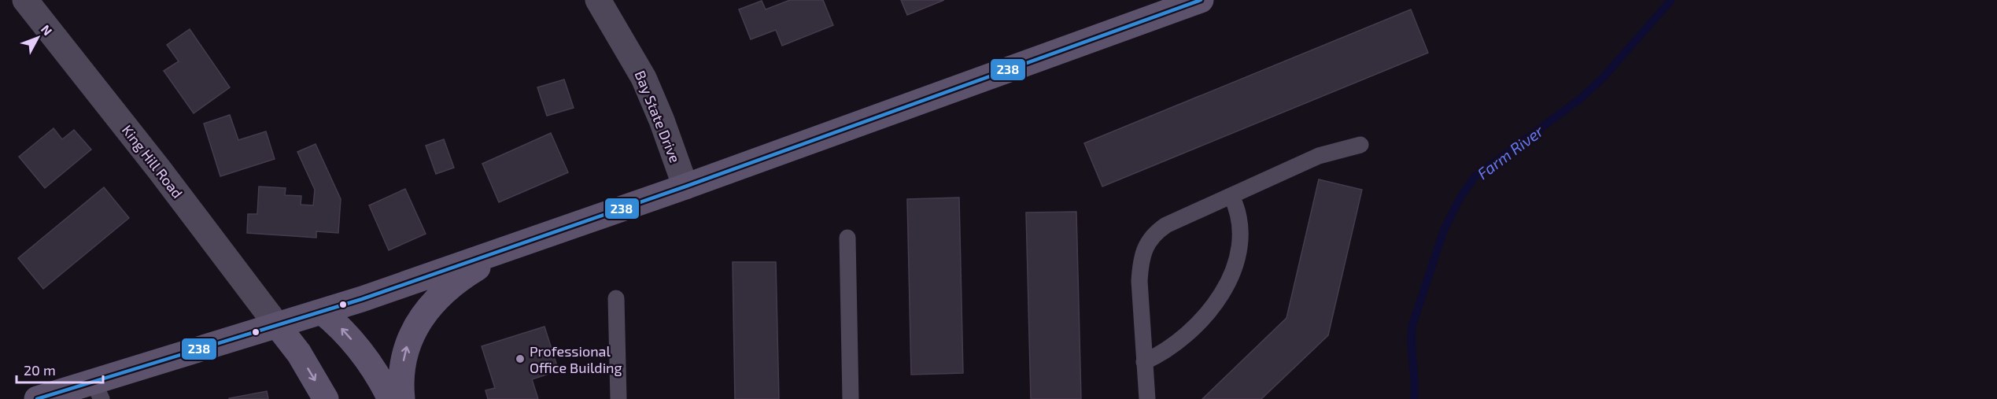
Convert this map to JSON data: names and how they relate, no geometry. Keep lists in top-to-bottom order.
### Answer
{
  "streets": {
    "street": ["Bay State Drive", "King Hill Road"]
  },
  "water": ["Farm River"],
  "places": ["Professional Office Building"],
  "lines": ["transit line 238"],
  "scale_bar": "20 m",
  "north": "top right"
}
